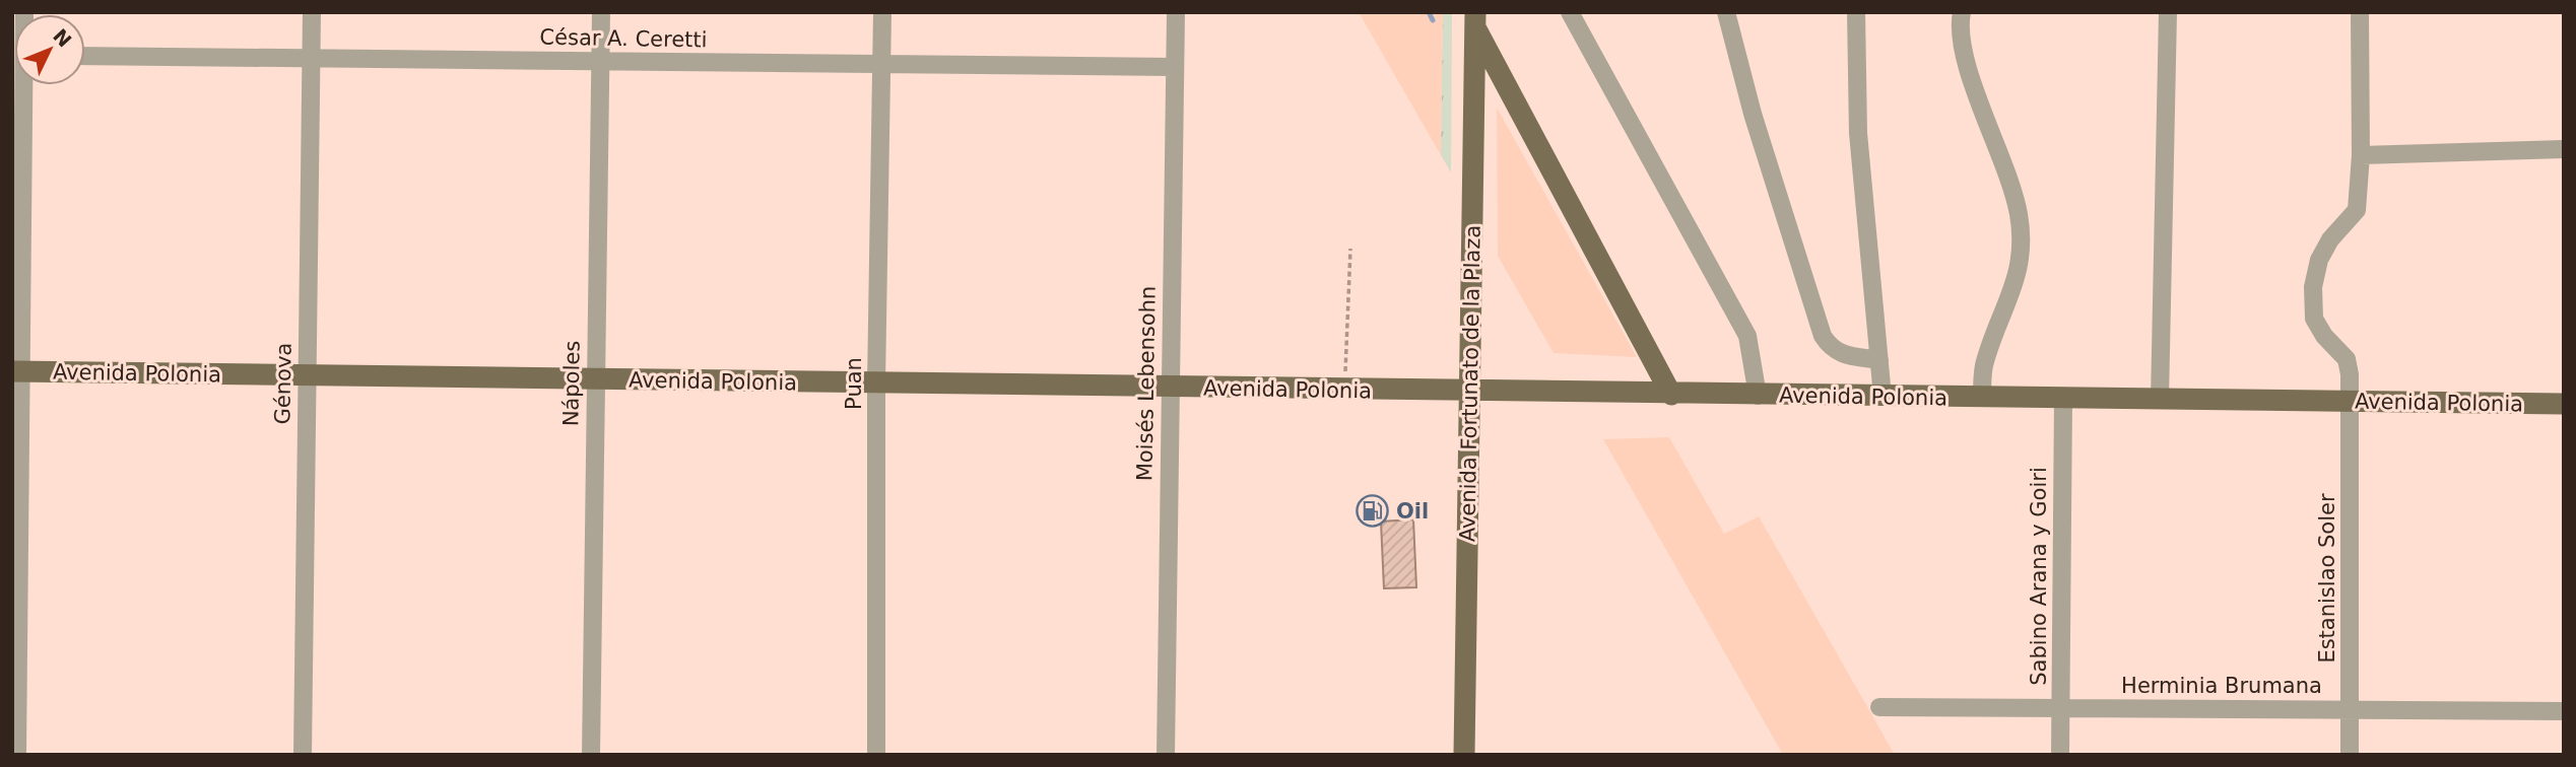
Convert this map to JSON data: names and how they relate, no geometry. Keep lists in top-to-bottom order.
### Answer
{
  "streets": {
    "main road": ["Avenida Polonia", "Avenida Fortunato de la Plaza"],
    "street": [
      "César A. Ceretti",
      "Génova",
      "Nápoles",
      "Puan",
      "Moisés Lebensohn",
      "Sabino Arana y Goiri",
      "Estanislao Soler",
      "Herminia Brumana"
    ]
  },
  "crossings": [
    ["César A. Ceretti", "Génova"],
    ["César A. Ceretti", "Nápoles"],
    ["César A. Ceretti", "Puan"],
    ["César A. Ceretti", "Moisés Lebensohn"],
    ["Avenida Polonia", "Génova"],
    ["Avenida Polonia", "Nápoles"],
    ["Avenida Polonia", "Puan"],
    ["Avenida Polonia", "Moisés Lebensohn"],
    ["Avenida Polonia", "Avenida Fortunato de la Plaza"],
    ["Avenida Polonia", "Sabino Arana y Goiri"],
    ["Avenida Polonia", "Estanislao Soler"],
    ["Sabino Arana y Goiri", "Herminia Brumana"],
    ["Estanislao Soler", "Herminia Brumana"]
  ],
  "places": {
    "fuel station": ["Oil"]
  },
  "north": "top right"
}
